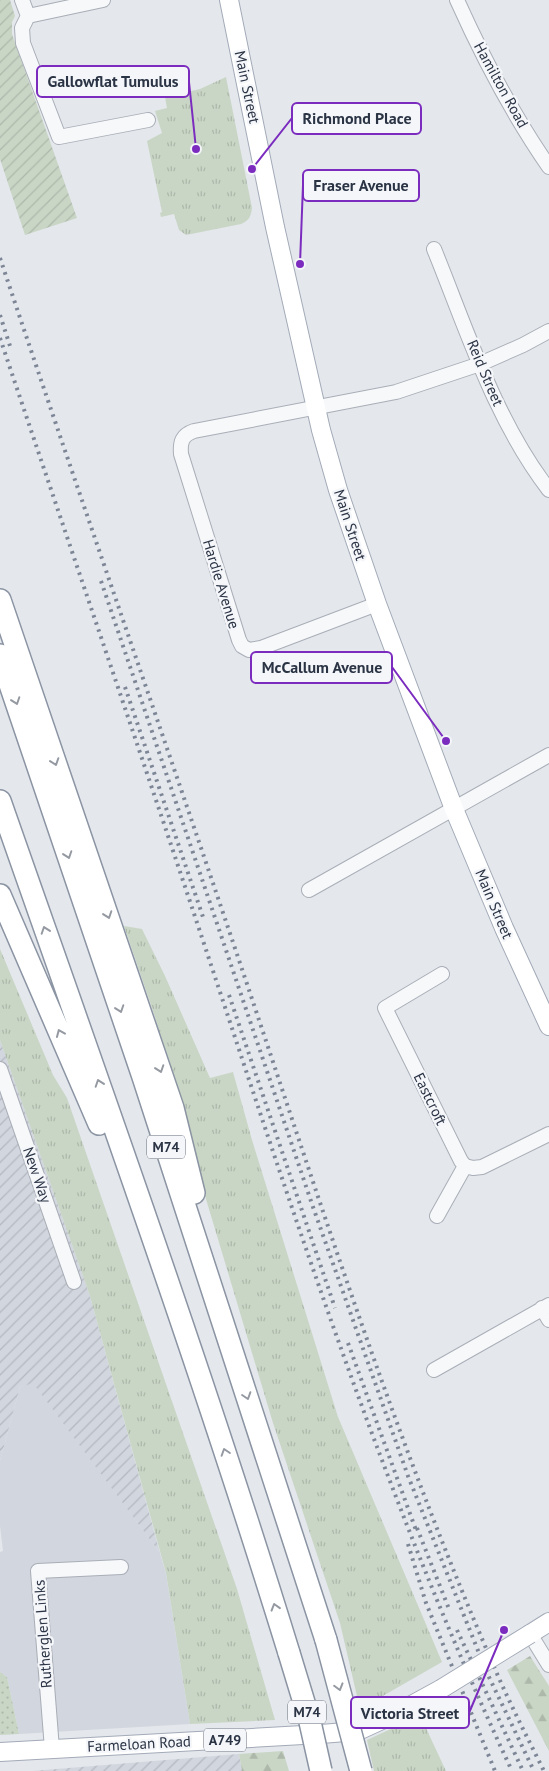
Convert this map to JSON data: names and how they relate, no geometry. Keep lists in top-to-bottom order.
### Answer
{
  "streets": {
    "highway": ["M74"],
    "main road": ["Main Street", "A749", "Farmeloan Road"],
    "street": [
      "Hamilton Road",
      "Reid Street",
      "Hardie Avenue",
      "Eastcroft",
      "New Way",
      "Rutherglen Links"
    ]
  },
  "crossings": [
    ["Main Street", "Hardie Avenue"],
    ["Rutherglen Links", "Farmeloan Road"]
  ],
  "places": [
    "Gallowflat Tumulus",
    "Richmond Place",
    "Fraser Avenue",
    "McCallum Avenue",
    "Victoria Street"
  ]
}
